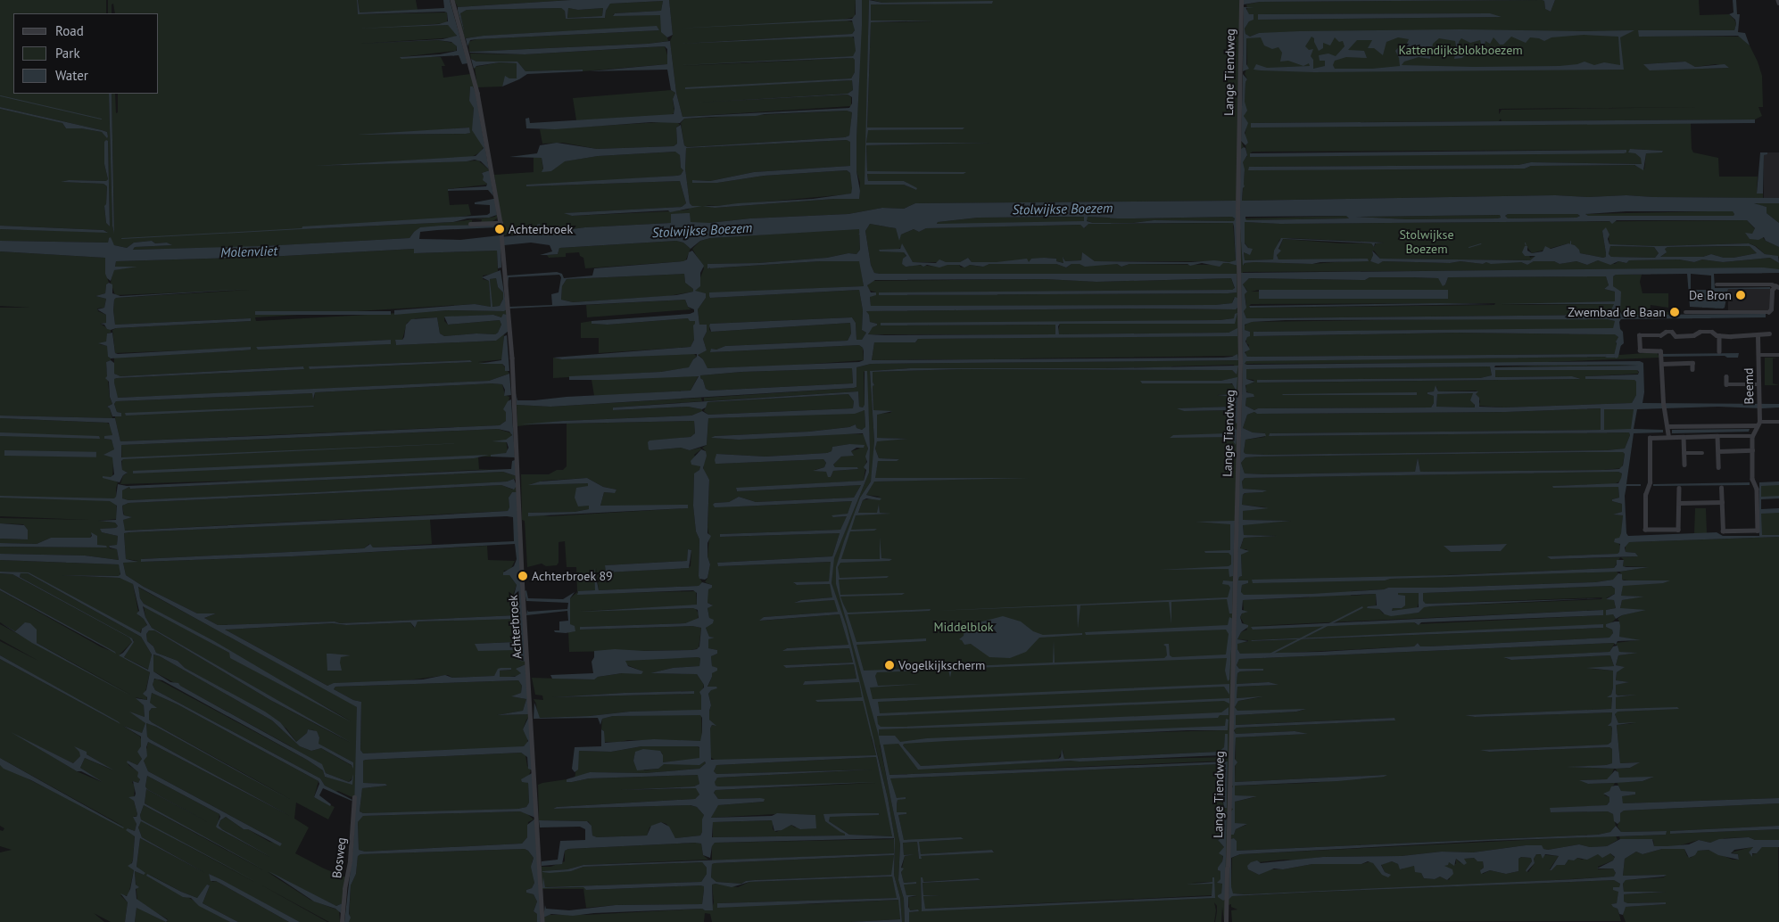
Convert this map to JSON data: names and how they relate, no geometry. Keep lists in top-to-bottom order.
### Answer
{
  "streets": {
    "street": [
      "Lange Tiendweg",
      "Beemd",
      "Achterbroek",
      "Bosweg"
    ]
  },
  "water": ["Stolwijkse Boezem", "Molenvliet"],
  "parks": ["Kattendijksblokboezem", "Stolwijkse Boezem", "Middelblok"],
  "places": [
    "Achterbroek",
    "De Bron",
    "Zwembad de Baan",
    "Achterbroek 89",
    "Vogelkijkscherm"
  ],
  "legend": ["Road", "Park", "Water"]
}
